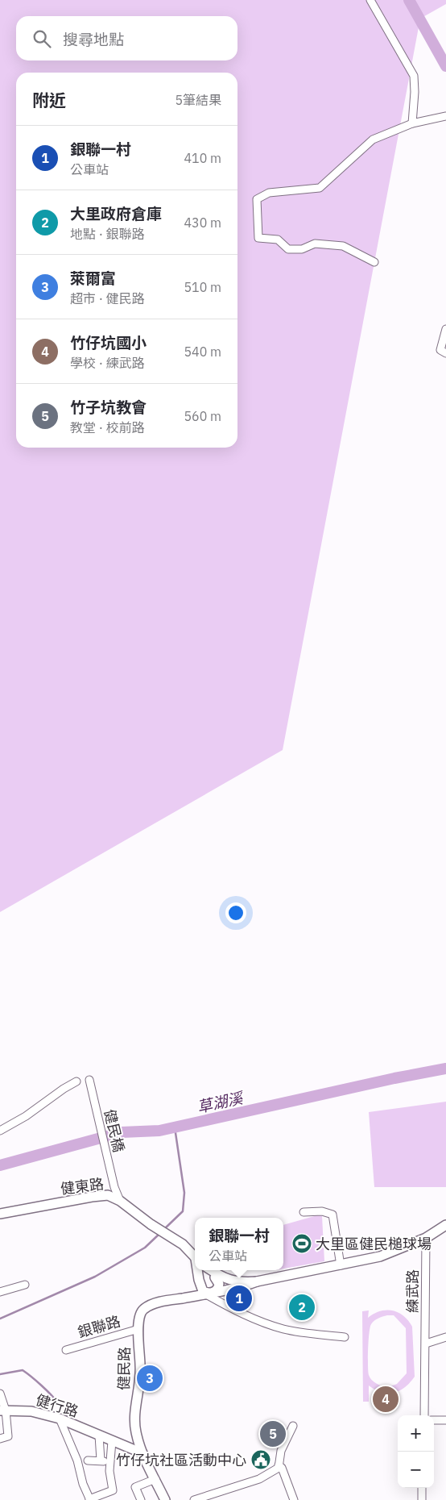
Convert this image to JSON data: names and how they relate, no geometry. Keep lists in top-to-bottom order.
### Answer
{
  "streets": {
    "street": [
      "健民橋",
      "健東路",
      "練武路",
      "銀聯路",
      "健民路",
      "健行路"
    ]
  },
  "crossings": [
    ["健民橋", "健東路"],
    ["健東路", "健民路"],
    ["銀聯路", "健民路"],
    ["健民路", "健行路"]
  ],
  "water": ["草湖溪"],
  "places": {
    "sports": ["大里區健民槌球場"],
    "public building": ["竹仔坑社區活動中心"]
  },
  "page": {
    "search": "搜尋地點",
    "heading": ["附近", "5筆結果"],
    "list": [
      {
        "mark": "1",
        "name": "銀聯一村",
        "note": "公車站",
        "value": "410 m"
      },
      {
        "mark": "2",
        "name": "大里政府倉庫",
        "note": "地點 · 銀聯路",
        "value": "430 m"
      },
      {
        "mark": "3",
        "name": "萊爾富",
        "note": "超市 · 健民路",
        "value": "510 m"
      },
      {
        "mark": "4",
        "name": "竹仔坑國小",
        "note": "學校 · 練武路",
        "value": "540 m"
      },
      {
        "mark": "5",
        "name": "竹子坑教會",
        "note": "教堂 · 校前路",
        "value": "560 m"
      }
    ],
    "popup": ["銀聯一村", "公車站"],
    "pins": [
      "1",
      "2",
      "3",
      "4",
      "5"
    ],
    "map_buttons": ["+", "−"]
  }
}
